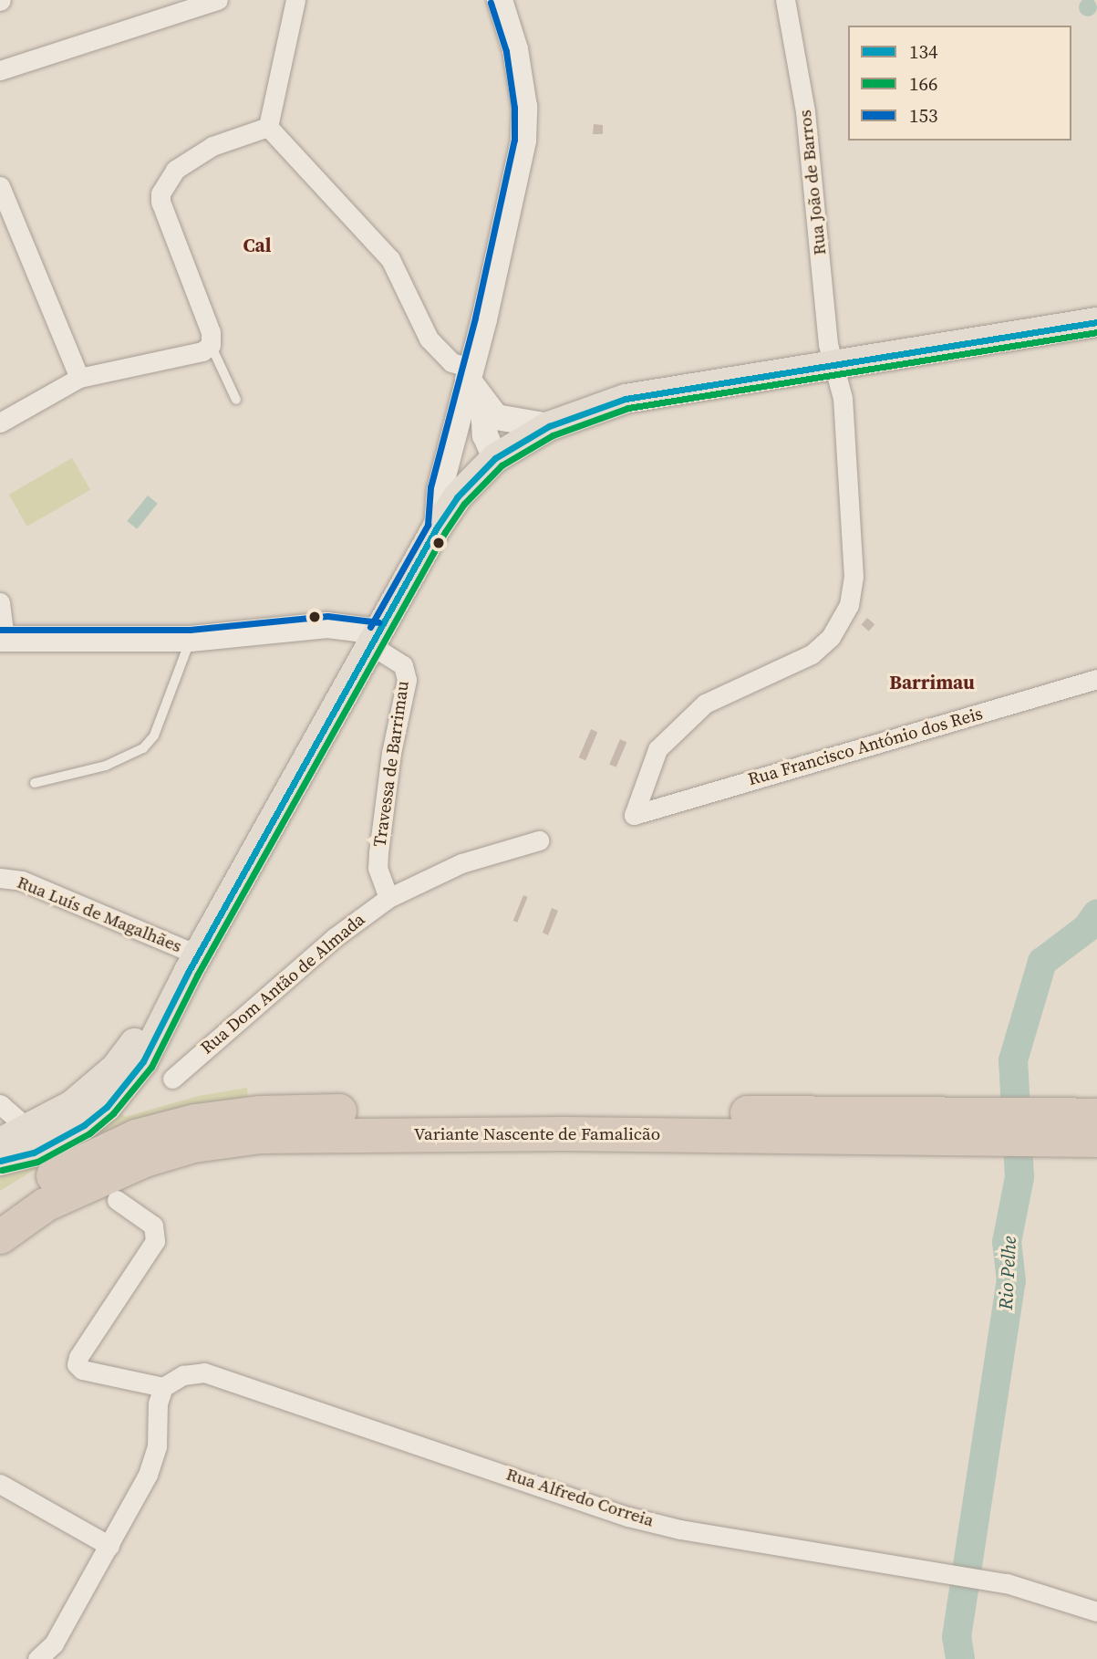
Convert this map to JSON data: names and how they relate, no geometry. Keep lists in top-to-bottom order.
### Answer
{
  "streets": {
    "highway": ["Variante Nascente de Famalicão"],
    "street": [
      "Rua João de Barros",
      "Rua Francisco António dos Reis",
      "Travessa de Barrimau",
      "Rua Luís de Magalhães",
      "Rua Dom Antão de Almada",
      "Rua Alfredo Correia"
    ]
  },
  "crossings": [
    ["Rua João de Barros", "Rua Francisco António dos Reis"],
    ["Travessa de Barrimau", "Rua Dom Antão de Almada"]
  ],
  "districts": ["Cal", "Barrimau"],
  "water": ["Rio Pelhe"],
  "lines": ["transit line 153", "transit line 134", "transit line 166"],
  "legend": ["134", "166", "153"]
}
